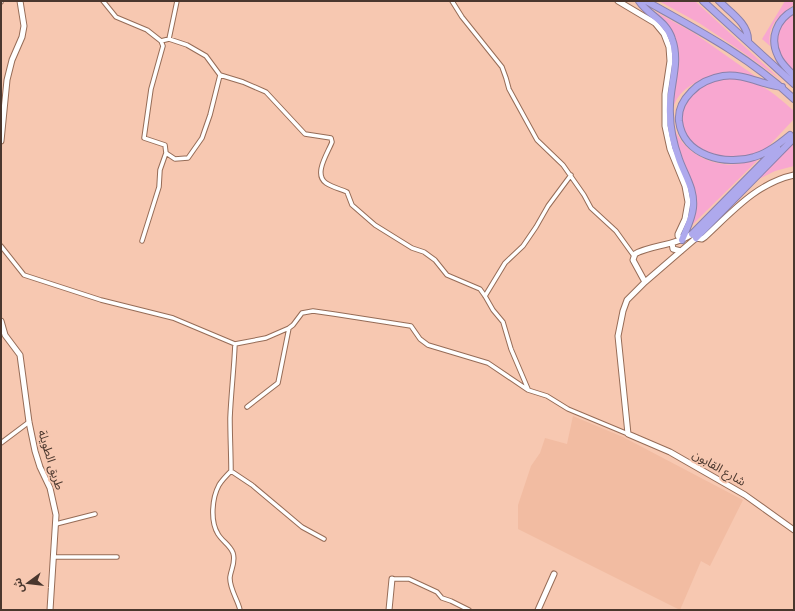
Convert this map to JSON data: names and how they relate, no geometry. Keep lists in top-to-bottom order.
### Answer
{
  "streets": {
    "street": ["طريق الطويلة", "شارع القابون"]
  },
  "north": "left"
}
